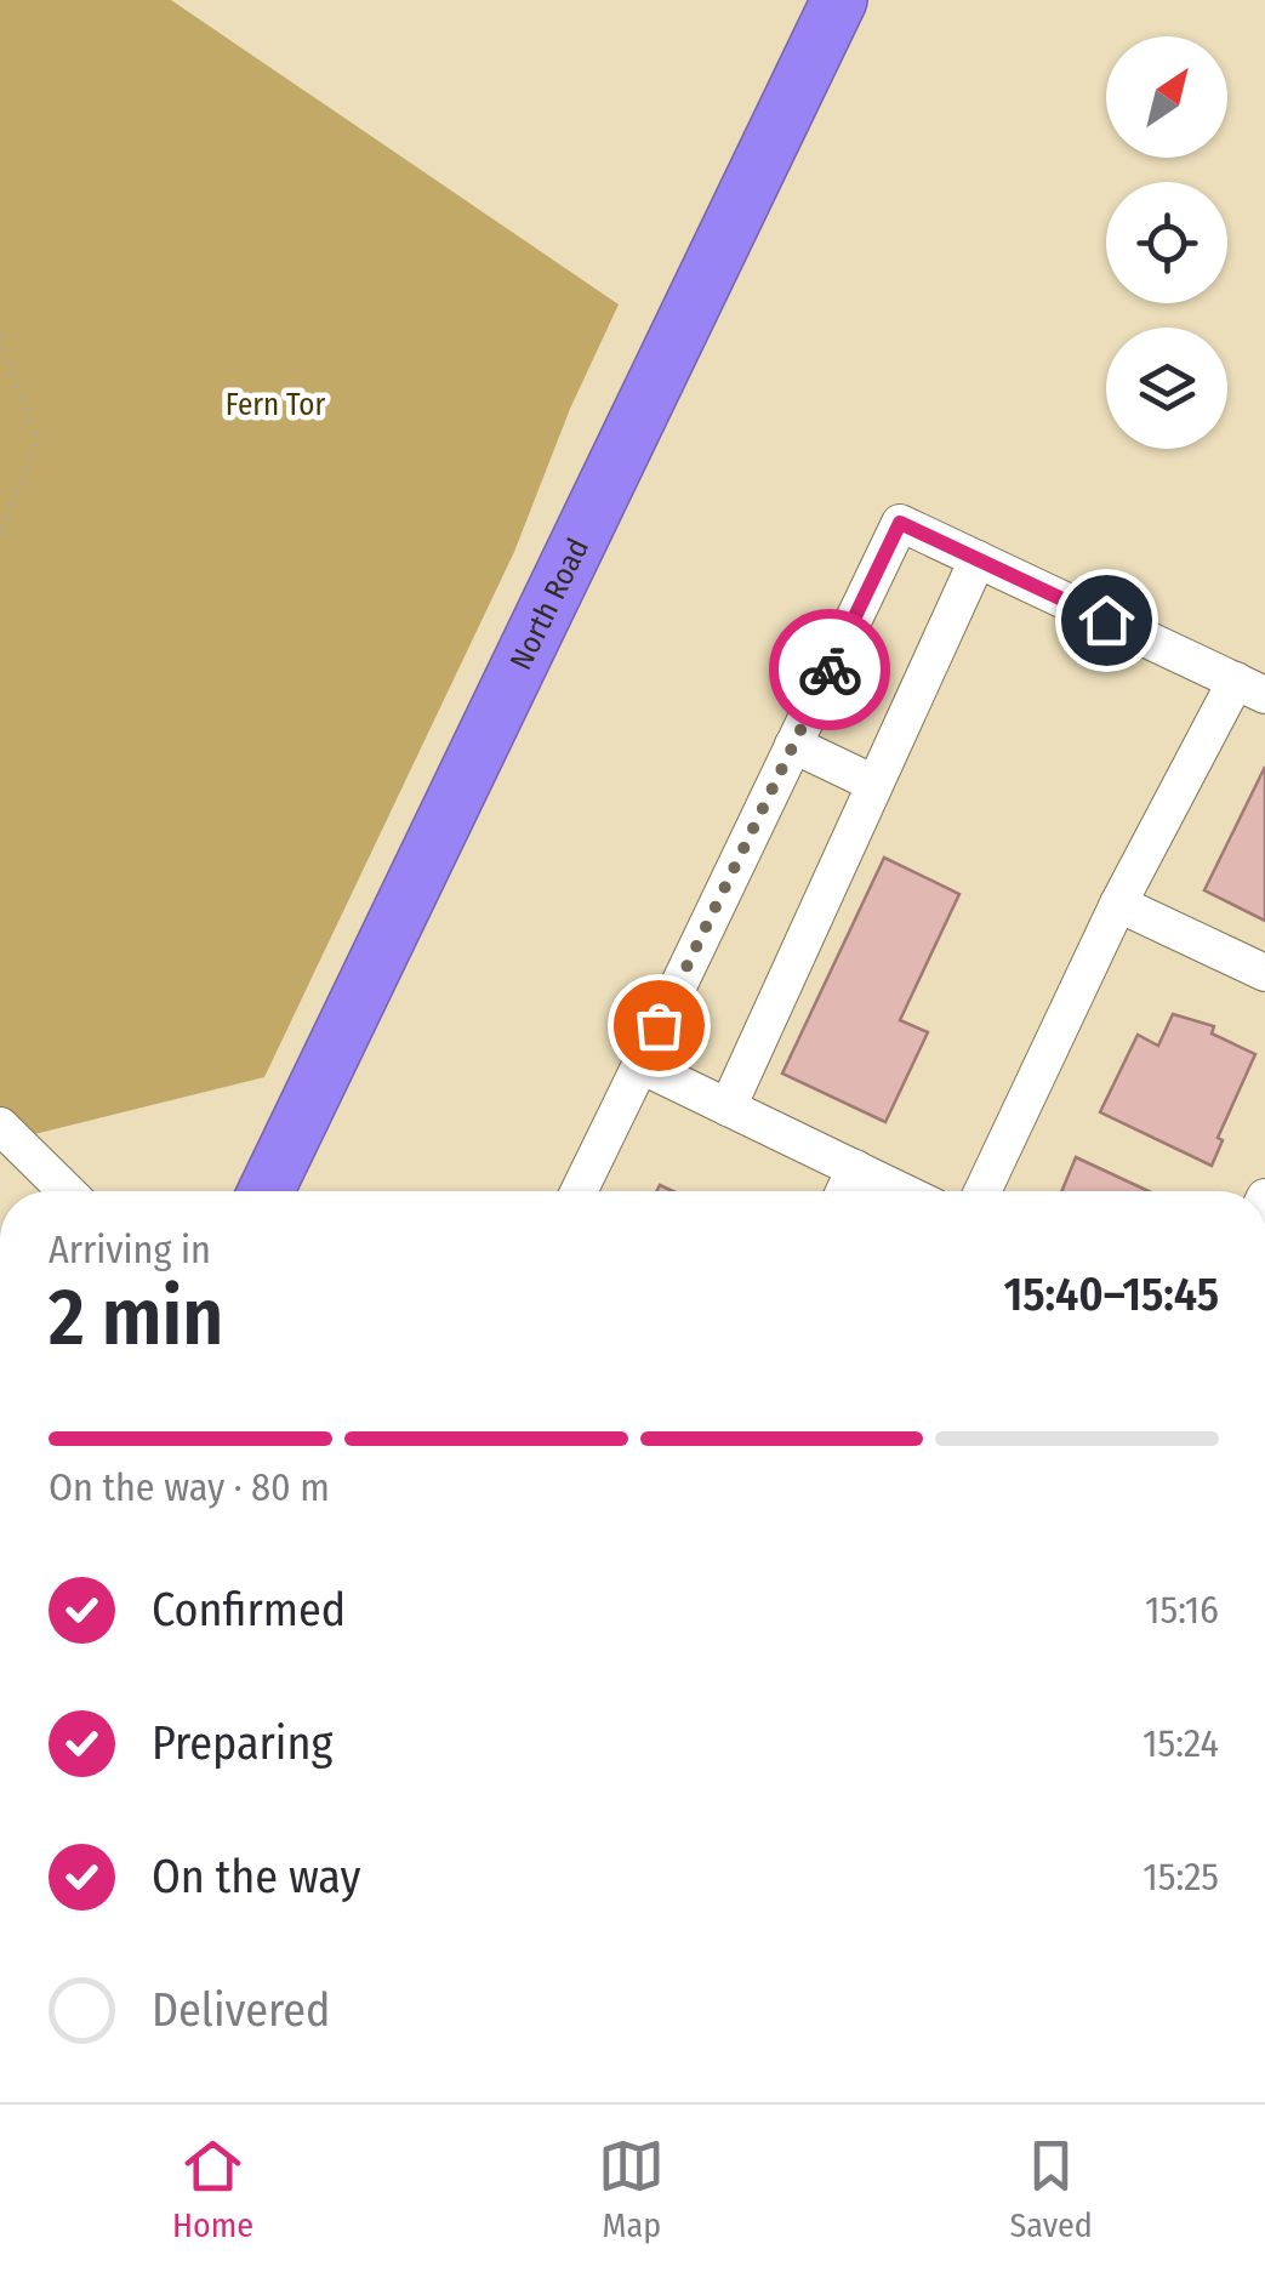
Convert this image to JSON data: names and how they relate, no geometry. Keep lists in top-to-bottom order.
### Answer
{
  "streets": {
    "highway": ["North Road"]
  },
  "parks": ["Fern Tor"],
  "north": "top right",
  "page": {
    "heading": ["2 min", "Arriving in", "15:40–15:45"],
    "bar": "On the way · 80 m",
    "list": [
      ["Confirmed", "15:16"],
      ["Preparing", "15:24"],
      ["On the way", "15:25"],
      "Delivered"
    ],
    "tabs": ["Home", "Map", "Saved"]
  }
}
